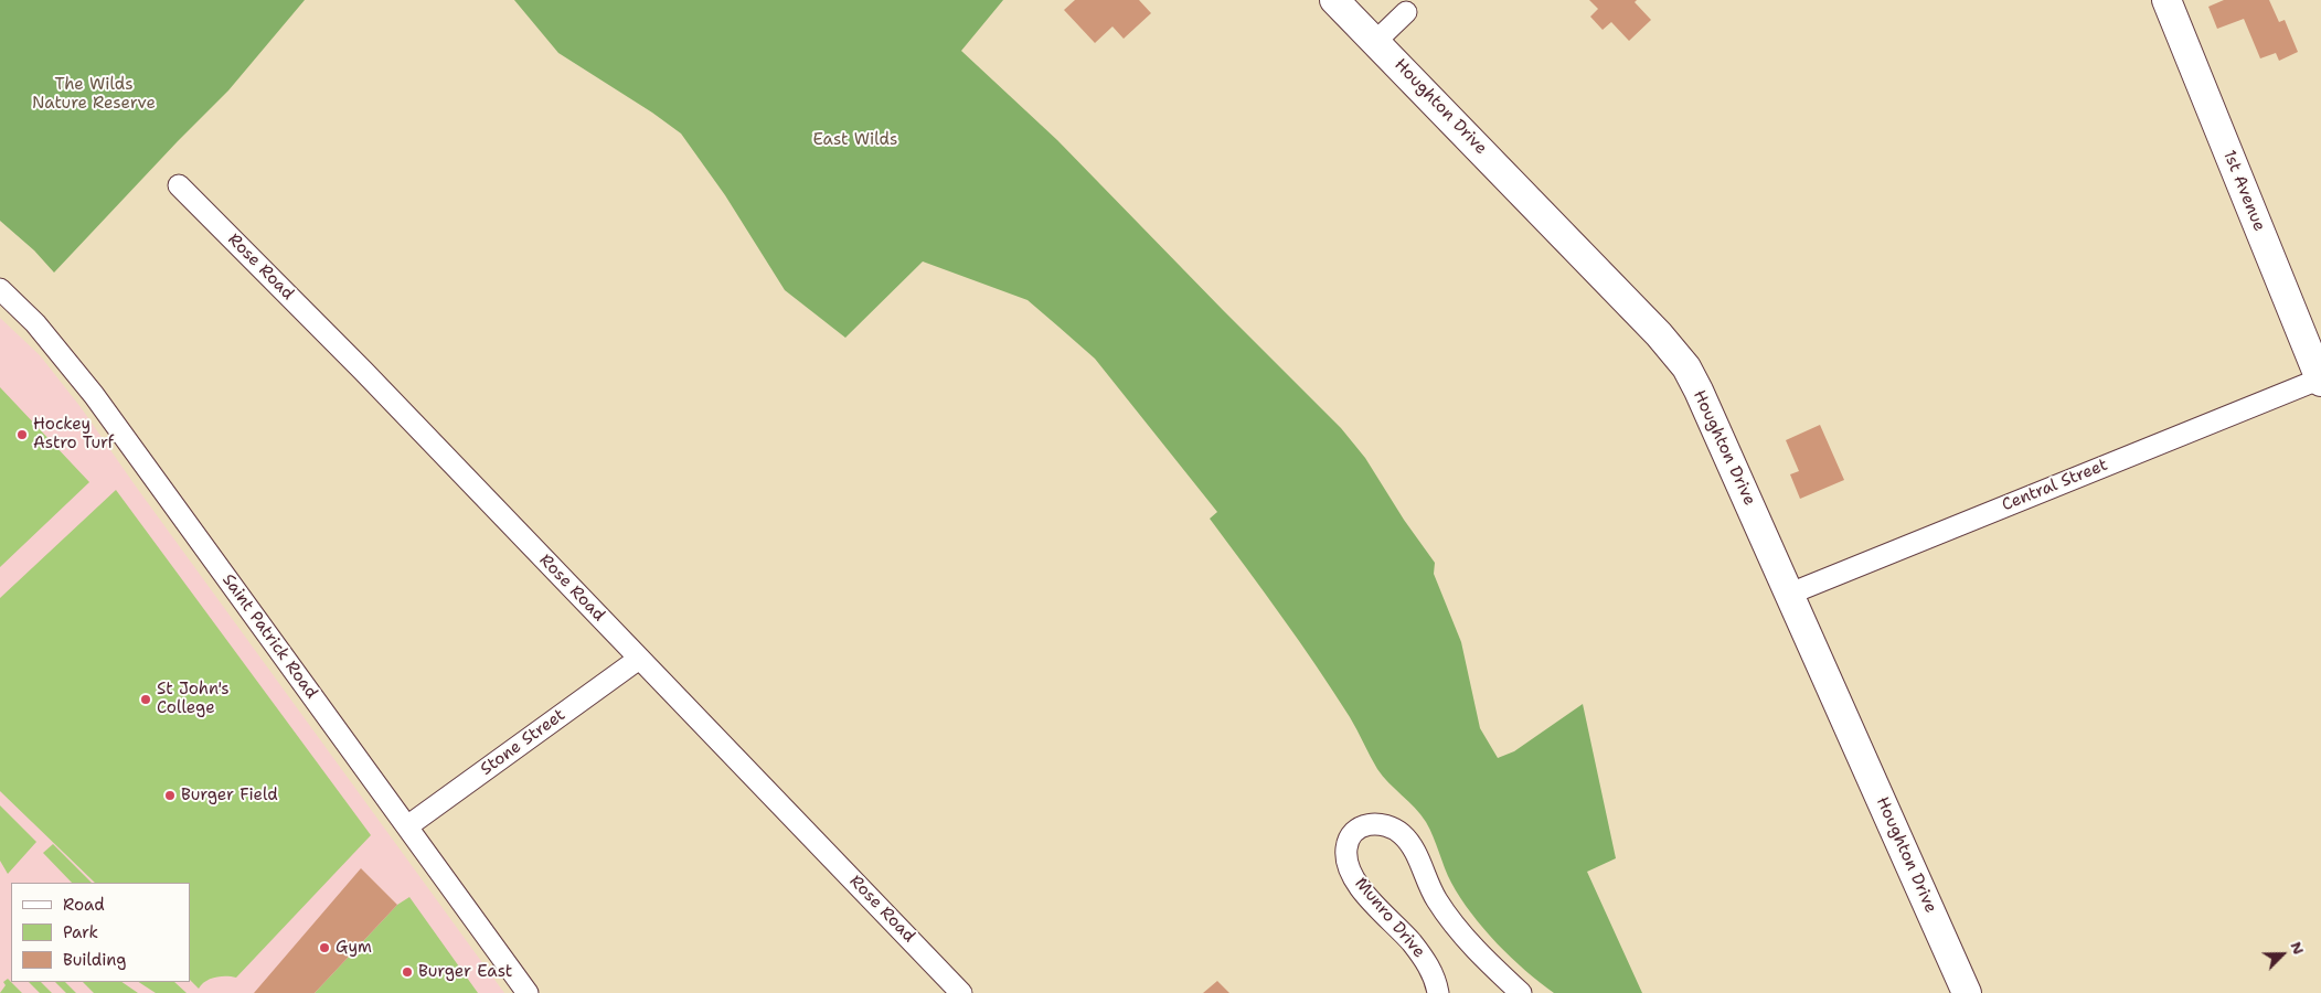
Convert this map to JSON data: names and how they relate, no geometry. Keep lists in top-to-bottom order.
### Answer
{
  "streets": {
    "street": [
      "Houghton Drive",
      "1st Avenue",
      "Rose Road",
      "Central Street",
      "Saint Patrick Road",
      "Stone Street",
      "Munro Drive"
    ]
  },
  "crossings": [
    ["Houghton Drive", "Central Street"],
    ["1st Avenue", "Central Street"],
    ["Rose Road", "Stone Street"],
    ["Saint Patrick Road", "Stone Street"]
  ],
  "parks": ["The Wilds Nature Reserve", "East Wilds"],
  "places": [
    "Hockey Astro Turf",
    "St John's College",
    "Burger Field",
    "Gym",
    "Burger East"
  ],
  "legend": ["Road", "Park", "Building"],
  "north": "top right"
}
